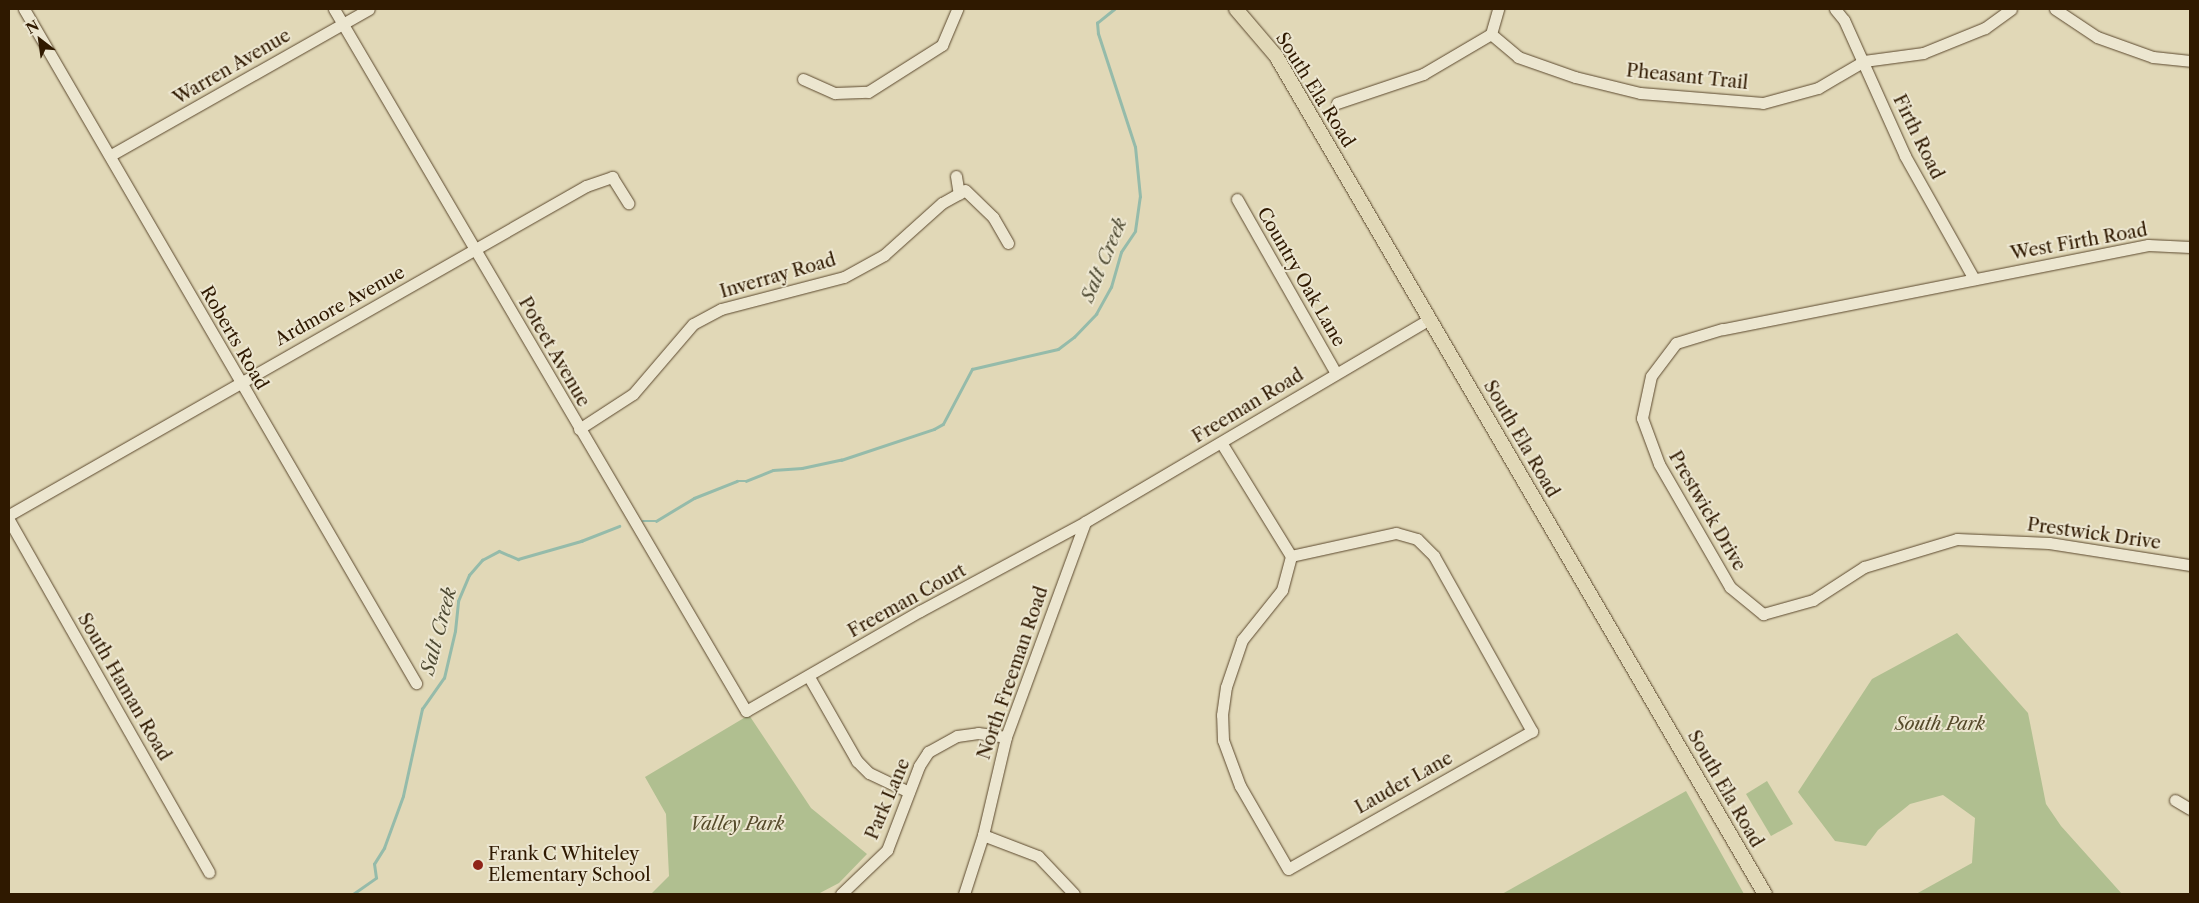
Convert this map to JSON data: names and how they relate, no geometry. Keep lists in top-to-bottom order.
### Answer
{
  "streets": {
    "main road": ["South Ela Road"],
    "street": [
      "Warren Avenue",
      "Pheasant Trail",
      "Firth Road",
      "West Firth Road",
      "Inverray Road",
      "Country Oak Lane",
      "Ardmore Avenue",
      "Roberts Road",
      "Poteet Avenue",
      "Freeman Road",
      "Prestwick Drive",
      "Freeman Court",
      "North Freeman Road",
      "South Haman Road",
      "Lauder Lane",
      "Park Lane"
    ]
  },
  "crossings": [
    ["Warren Avenue", "Roberts Road"],
    ["Warren Avenue", "Poteet Avenue"],
    ["Pheasant Trail", "Firth Road"],
    ["South Ela Road", "Freeman Road"],
    ["Firth Road", "West Firth Road"],
    ["Firth Road", "Prestwick Drive"],
    ["West Firth Road", "Prestwick Drive"],
    ["Inverray Road", "Poteet Avenue"],
    ["Country Oak Lane", "Freeman Road"],
    ["Ardmore Avenue", "Roberts Road"],
    ["Ardmore Avenue", "Poteet Avenue"],
    ["Poteet Avenue", "Freeman Court"],
    ["Freeman Road", "Freeman Court"],
    ["Freeman Road", "North Freeman Road"],
    ["Freeman Court", "North Freeman Road"],
    ["North Freeman Road", "Park Lane"]
  ],
  "water": ["Salt Creek"],
  "parks": ["South Park", "Valley Park"],
  "places": ["Frank C Whiteley Elementary School"],
  "north": "top left"
}
